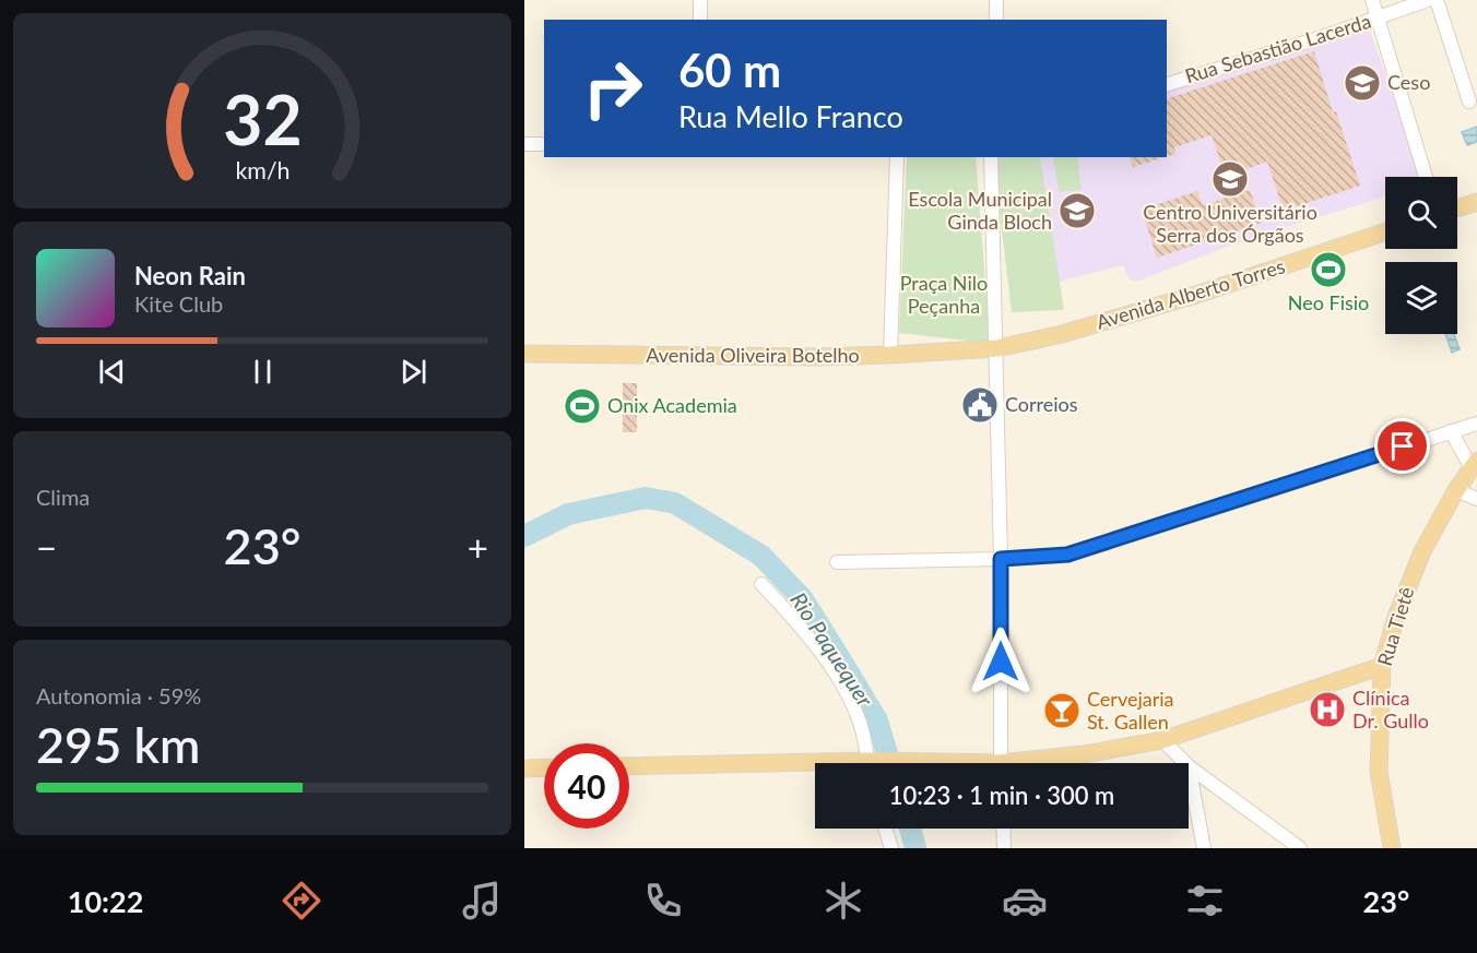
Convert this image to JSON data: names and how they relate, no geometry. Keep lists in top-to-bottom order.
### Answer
{
  "streets": {
    "main road": ["Avenida Alberto Torres", "Avenida Oliveira Botelho", "Rua Tietê"],
    "street": ["Rua Sebastião Lacerda"]
  },
  "crossings": [
    ["Avenida Alberto Torres", "Avenida Oliveira Botelho"]
  ],
  "water": ["Rio Paquequer"],
  "parks": ["Praça Nilo Peçanha"],
  "places": {
    "school or university": ["Ceso", "Centro Universitário Serra dos Órgãos", "Escola Municipal Ginda Bloch"],
    "sports": ["Neo Fisio", "Onix Academia"],
    "public building": ["Correios"],
    "hospital": ["Clínica Dr. Gullo"],
    "bar": ["Cervejaria St. Gallen"]
  },
  "page": {
    "turn": ["60 m", "Rua Mello Franco"],
    "song": ["Neon Rain", "Kite Club"],
    "tile": [
      "Clima",
      ["Autonomia · 59%", "295 km"]
    ],
    "heat": ["−", "23°", "+"],
    "limit": "40",
    "trip": "10:23 · 1 min · 300 m",
    "tabs": ["10:22", "23°"],
    "gauge": ["32", "km/h"]
  }
}
